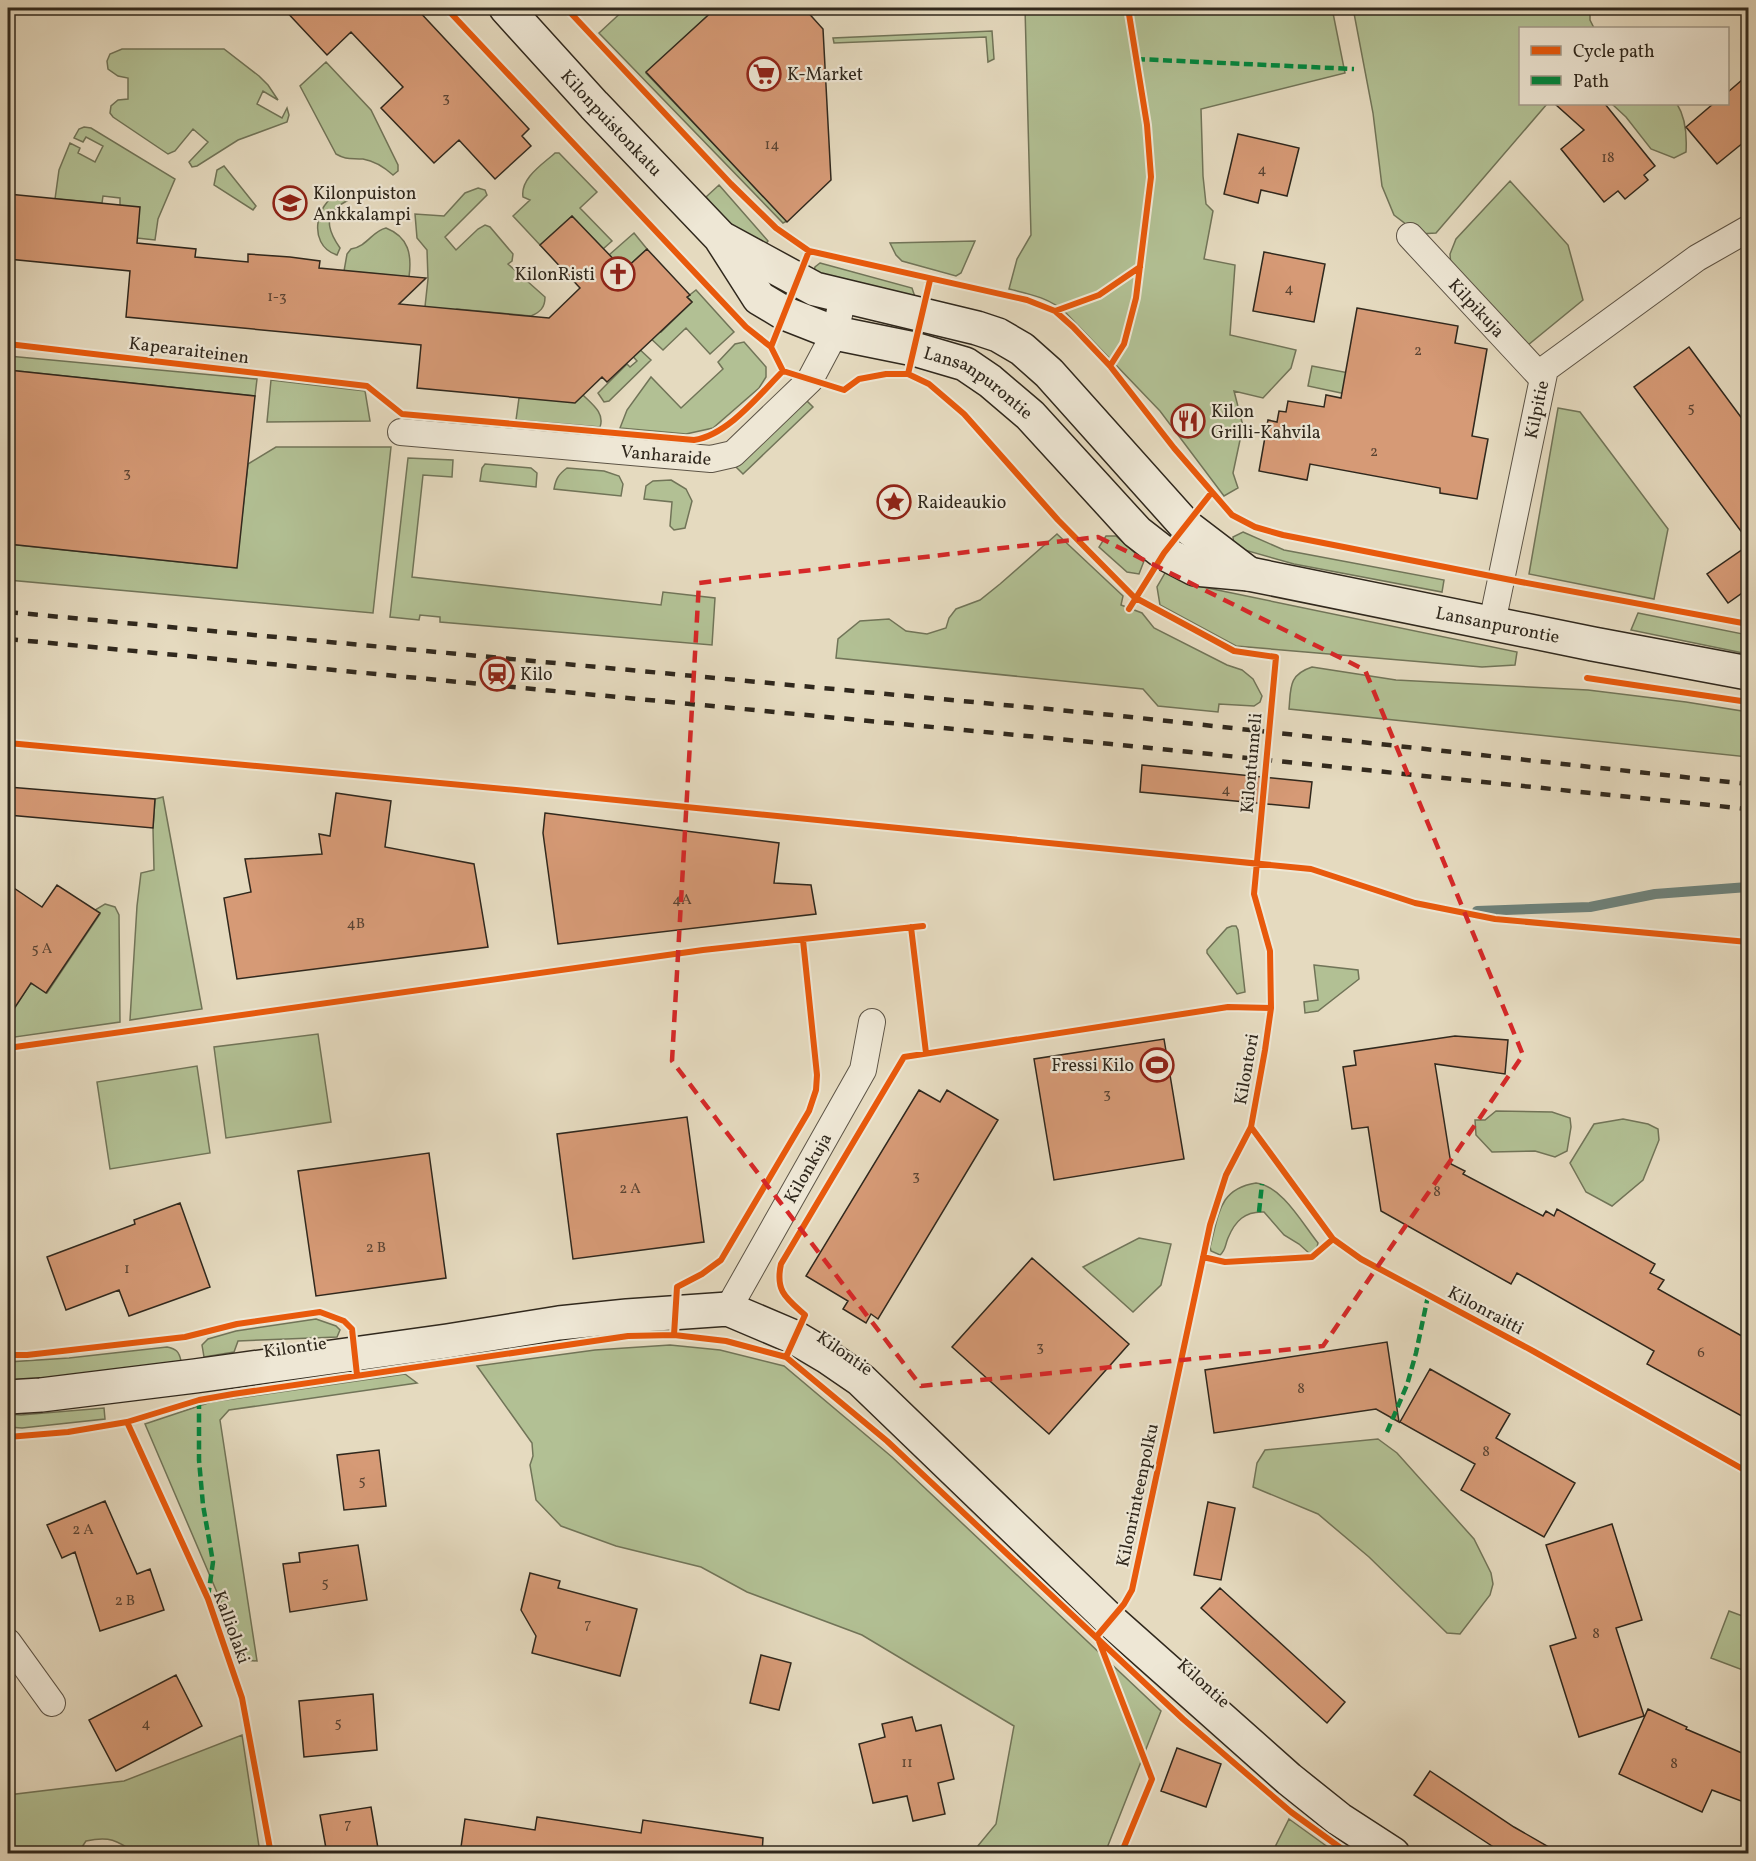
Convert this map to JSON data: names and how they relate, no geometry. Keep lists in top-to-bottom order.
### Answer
{
  "streets": {
    "street": [
      "Kilonpuistonkatu",
      "Kilpikuja",
      "Lansanpurontie",
      "Kilpitie",
      "Vanharaide",
      "Kilonkuja",
      "Kilontie"
    ],
    "cycle path": [
      "Kapearaiteinen",
      "Kilontunneli",
      "Kilonraitti",
      "Kalliolaki"
    ]
  },
  "crossings": [
    ["Kilonpuistonkatu", "Lansanpurontie"],
    ["Kilpikuja", "Kilpitie"],
    ["Lansanpurontie", "Kilpitie"],
    ["Lansanpurontie", "Vanharaide"],
    ["Kilonkuja", "Kilontie"]
  ],
  "places": {
    "supermarket": ["K-Market"],
    "school or university": ["Kilonpuiston Ankkalampi"],
    "church": ["KilonRisti"],
    "restaurant": ["Kilon Grilli-Kahvila"],
    "place": ["Raideaukio"],
    "station": ["Kilo"],
    "sports": ["Fressi Kilo"]
  },
  "house_numbers": [
    "3",
    "14",
    "18",
    "4",
    "4",
    "1-3",
    "2",
    "5",
    "2",
    "3",
    "4",
    "4A",
    "4B",
    "5 A",
    "3",
    "3",
    "2 A",
    "8",
    "2 B",
    "1",
    "3",
    "6",
    "8",
    "8",
    "5",
    "2 A",
    "5",
    "2 B",
    "7",
    "8",
    "5",
    "4",
    "11",
    "8",
    "7"
  ],
  "legend": ["Cycle path", "Path"]
}
